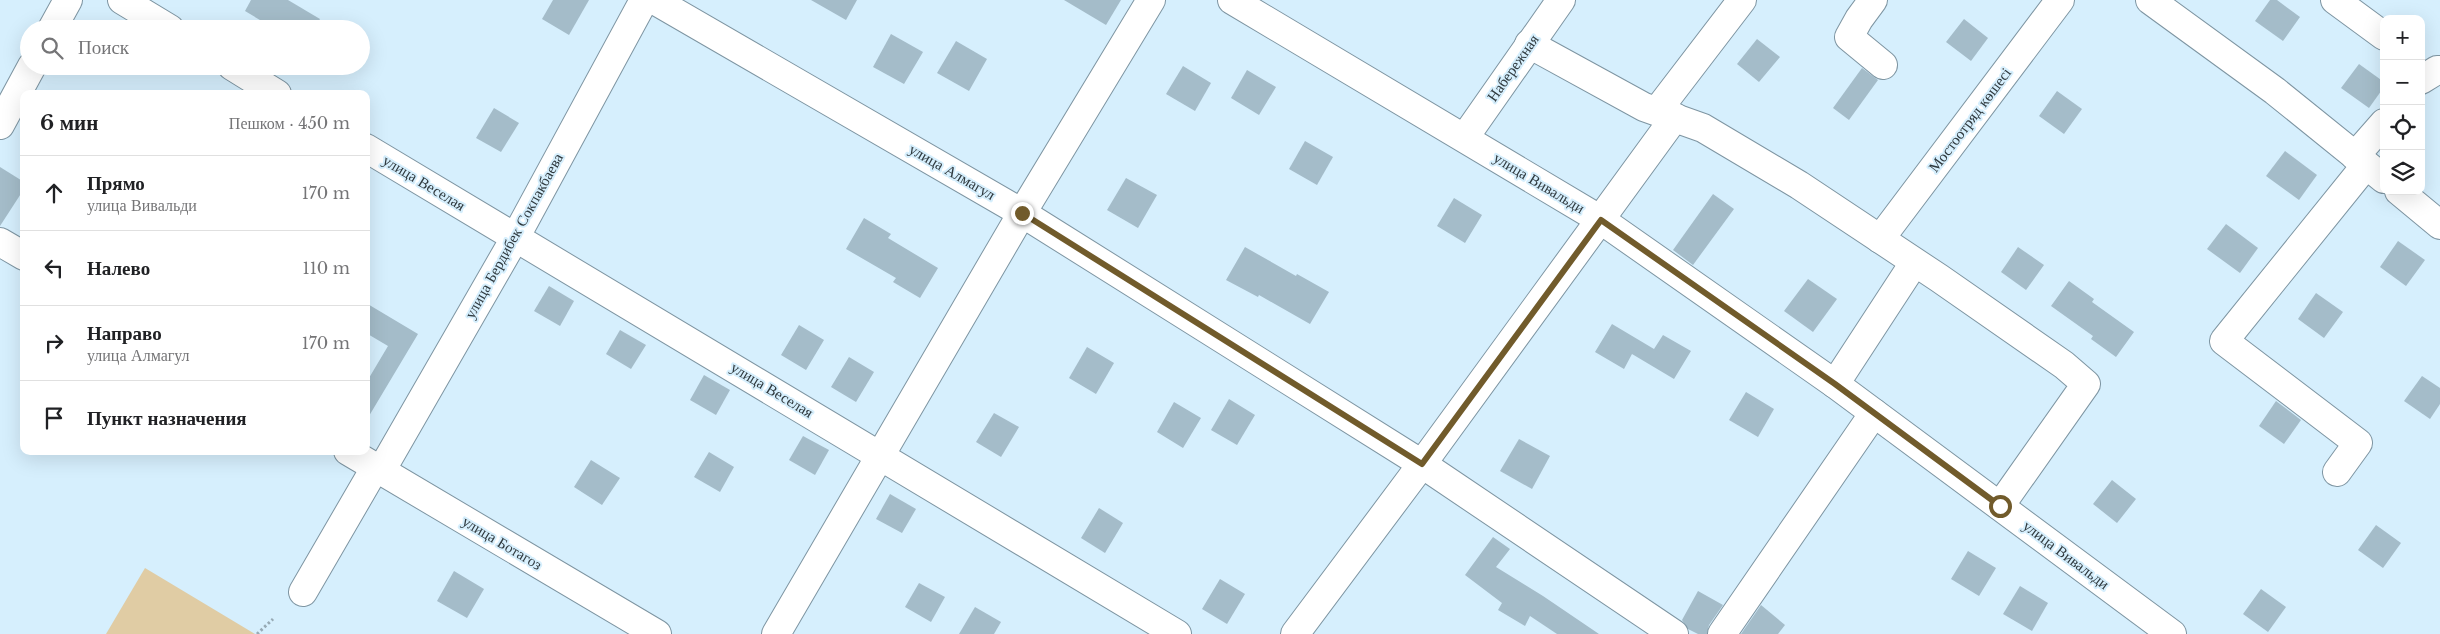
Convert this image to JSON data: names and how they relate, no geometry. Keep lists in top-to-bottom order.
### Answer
{
  "streets": {
    "street": [
      "Набережная",
      "Мостоотряд көшесі",
      "улица Алмагул",
      "улица Веселая",
      "улица Вивальди",
      "улица Бердибек Сокпакбаева",
      "улица Ботагоз"
    ]
  },
  "crossings": [
    ["Набережная", "улица Вивальди"],
    ["улица Веселая", "улица Бердибек Сокпакбаева"],
    ["улица Бердибек Сокпакбаева", "улица Ботагоз"]
  ],
  "page": {
    "map_buttons": ["+", "−"],
    "search": "Поиск",
    "heading": ["6 мин", "Пешком · 450 m"],
    "list": [
      ["Прямо", "улица Вивальди", "170 m"],
      ["Налево", "110 m"],
      ["Направо", "улица Алмагул", "170 m"],
      "Пункт назначения"
    ]
  }
}
